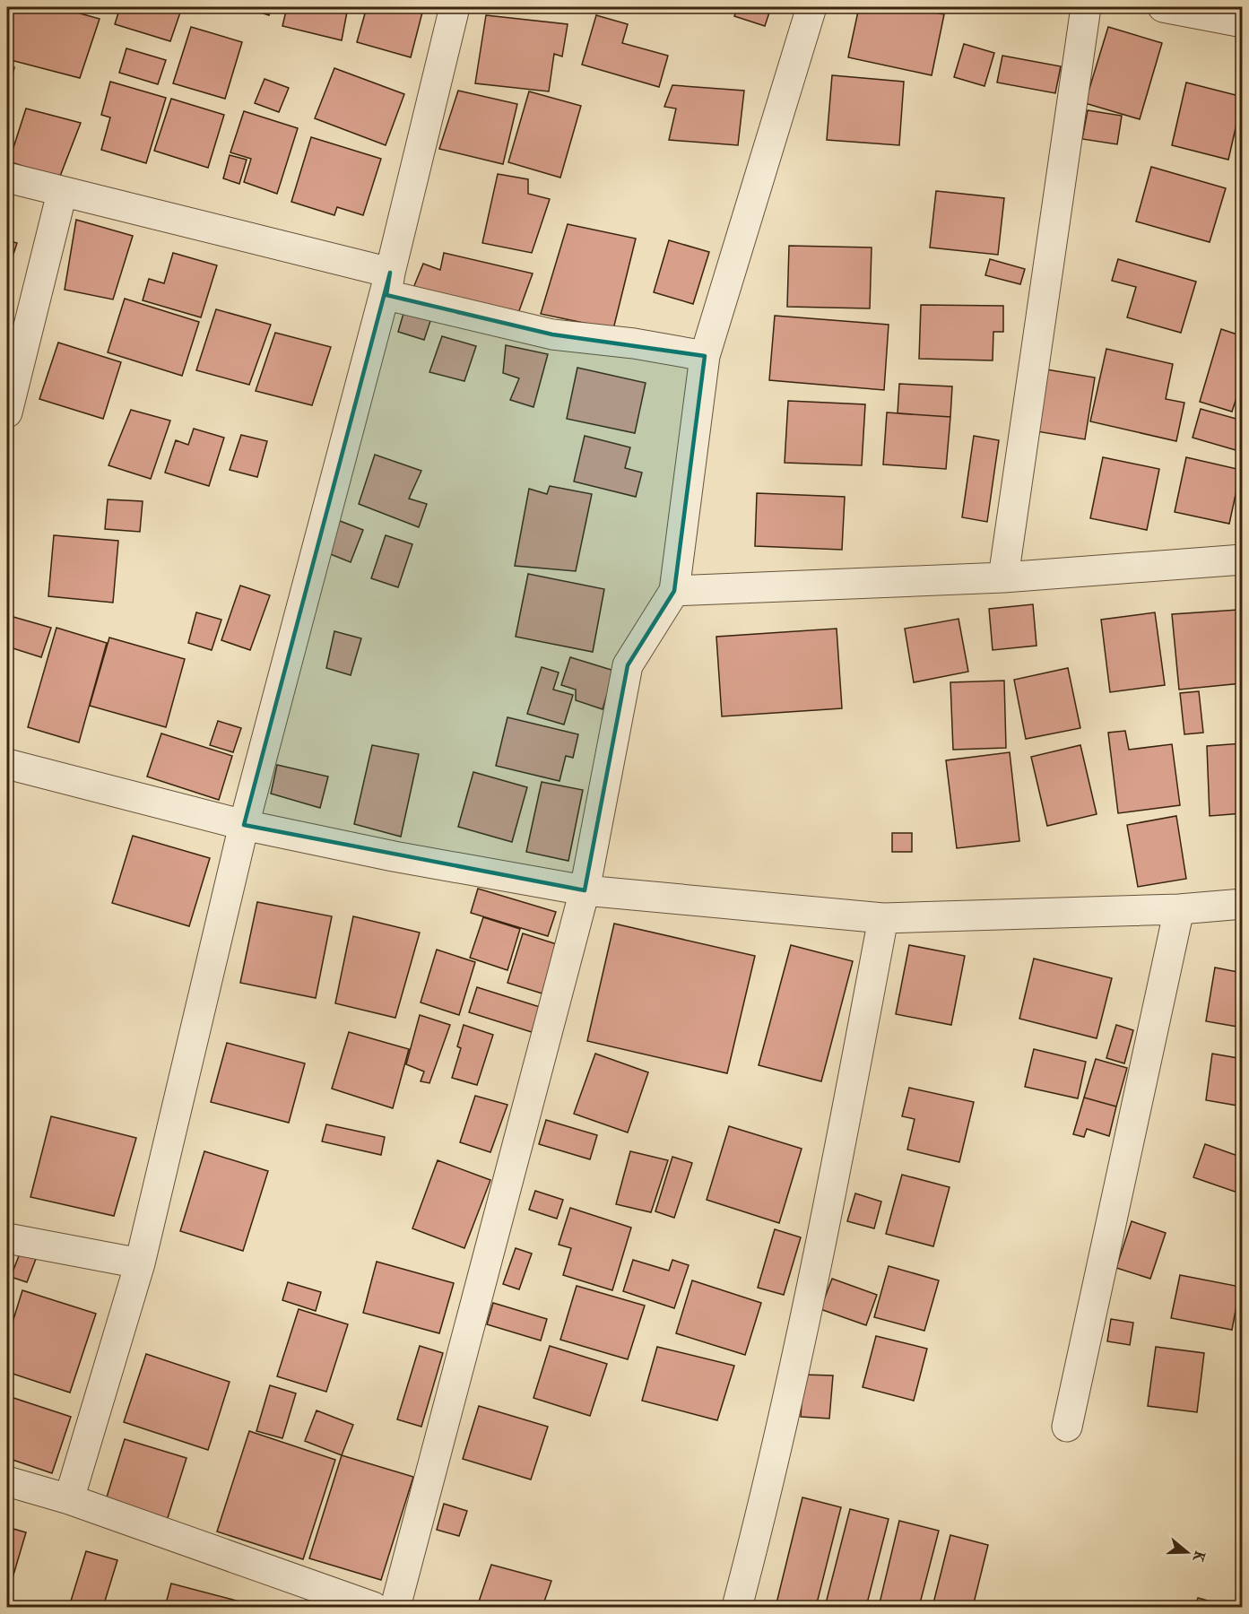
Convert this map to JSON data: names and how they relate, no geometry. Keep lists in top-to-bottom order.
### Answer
{
  "north": "right"
}
